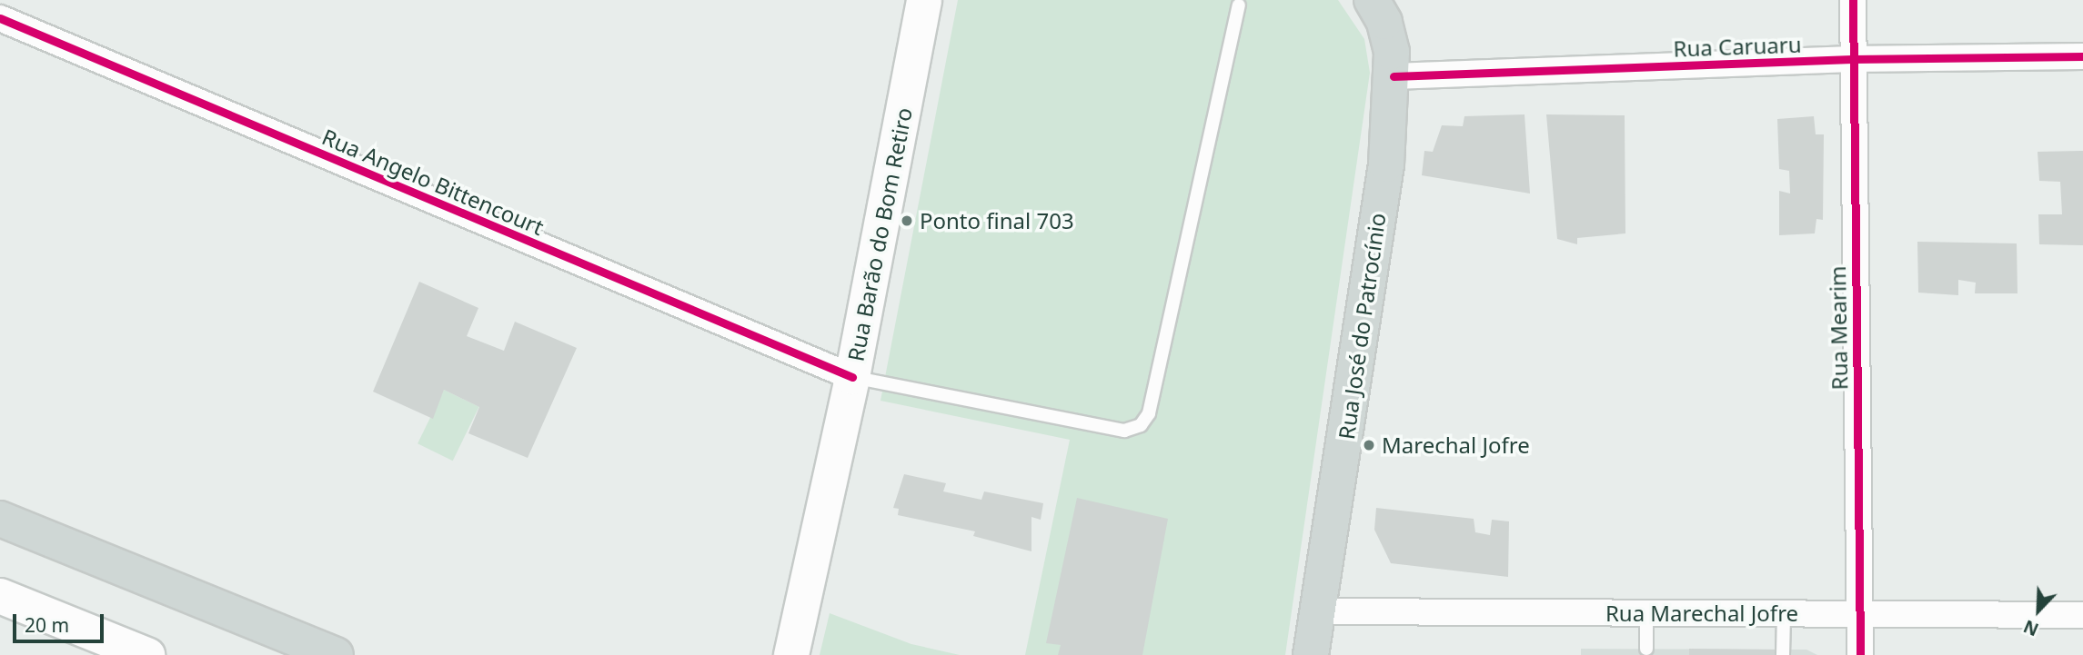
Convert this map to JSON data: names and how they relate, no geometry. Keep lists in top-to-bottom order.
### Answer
{
  "streets": {
    "main road": ["Rua Barão do Bom Retiro", "Rua José do Patrocínio"],
    "street": [
      "Rua Caruaru",
      "Rua Angelo Bittencourt",
      "Rua Mearim",
      "Rua Marechal Jofre"
    ]
  },
  "crossings": [
    ["Rua Caruaru", "Rua José do Patrocínio"],
    ["Rua Caruaru", "Rua Mearim"],
    ["Rua Angelo Bittencourt", "Rua Barão do Bom Retiro"],
    ["Rua José do Patrocínio", "Rua Marechal Jofre"],
    ["Rua Mearim", "Rua Marechal Jofre"]
  ],
  "places": ["Ponto final 703", "Marechal Jofre"],
  "scale_bar": "20 m",
  "north": "bottom left"
}
